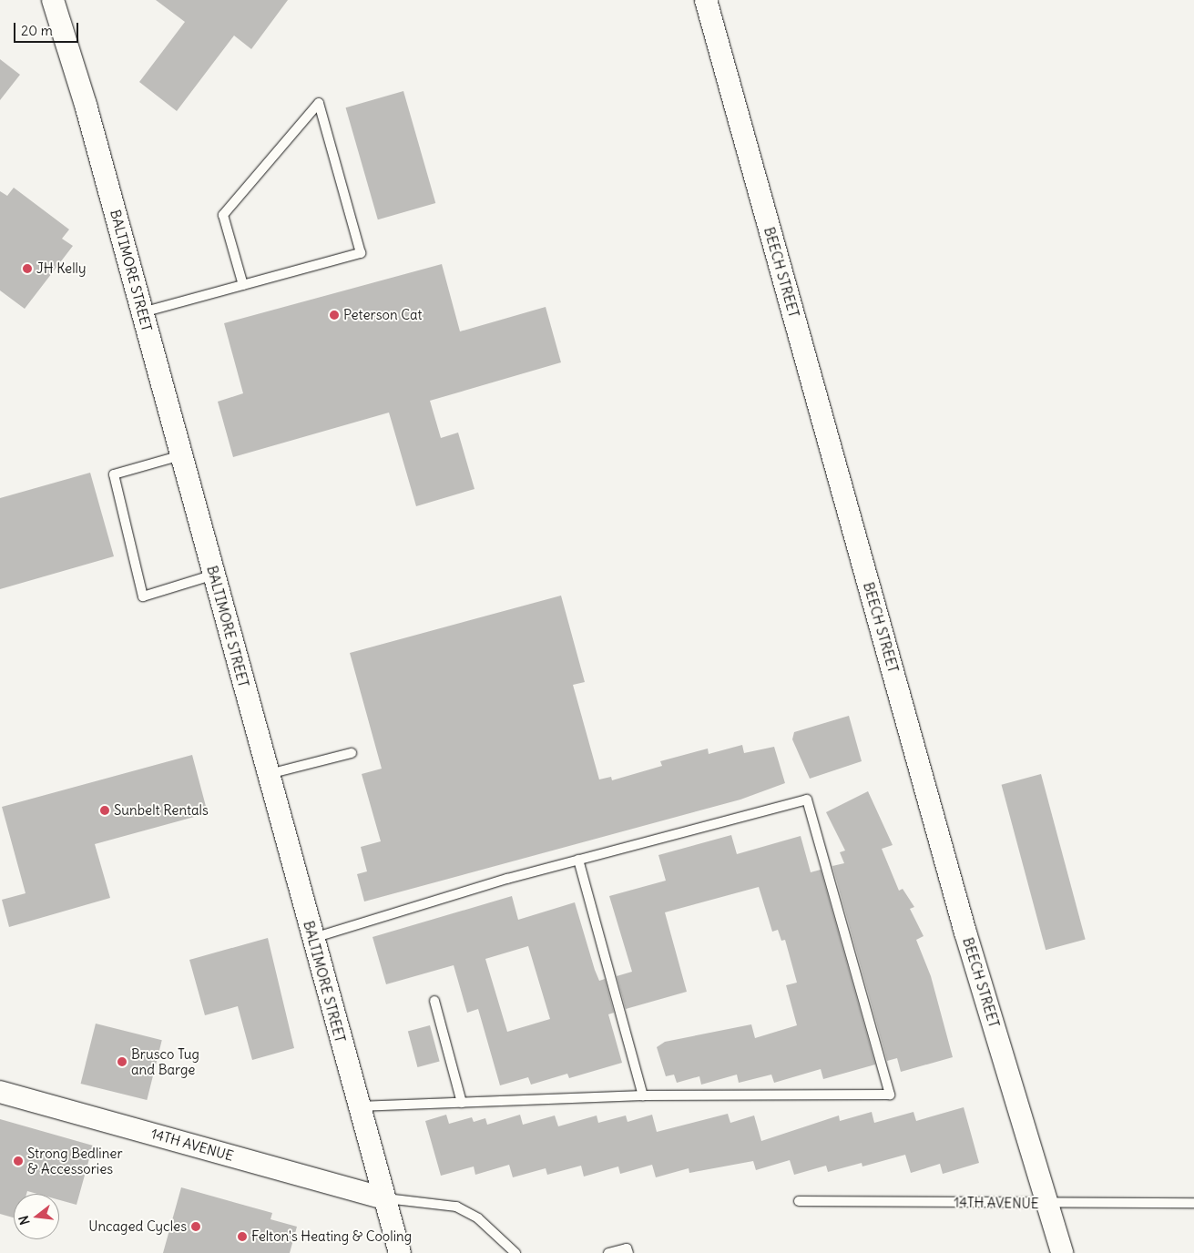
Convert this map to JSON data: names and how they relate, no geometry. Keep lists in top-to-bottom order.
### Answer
{
  "streets": {
    "street": ["BALTIMORE STREET", "BEECH STREET", "14TH AVENUE"]
  },
  "crossings": [
    ["BALTIMORE STREET", "14TH AVENUE"],
    ["BEECH STREET", "14TH AVENUE"]
  ],
  "places": [
    "JH Kelly",
    "Peterson Cat",
    "Sunbelt Rentals",
    "Brusco Tug and Barge",
    "Strong Bedliner & Accessories",
    "Uncaged Cycles",
    "Felton's Heating & Cooling"
  ],
  "scale_bar": "20 m",
  "north": "left"
}
